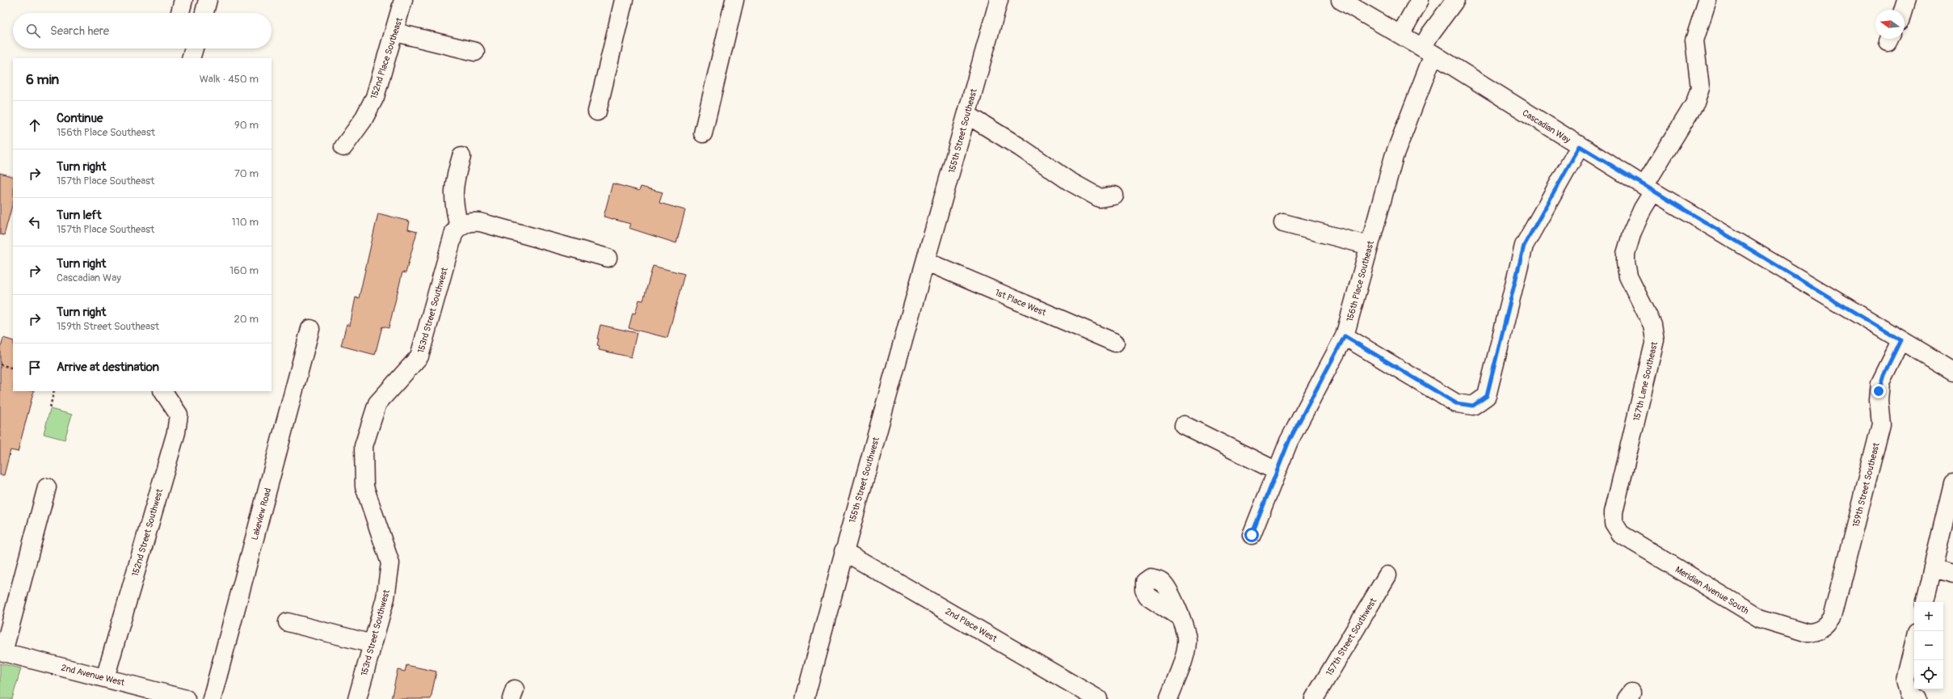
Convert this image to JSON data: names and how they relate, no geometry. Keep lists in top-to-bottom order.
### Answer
{
  "streets": {
    "street": [
      "152nd Place Southeast",
      "Cascadian Way",
      "155th Street Southeast",
      "156th Place Southeast",
      "1st Place West",
      "153rd Street Southwest",
      "157th Lane Southeast",
      "155th Street Southwest",
      "159th Street Southeast",
      "Lakeview Road",
      "152nd Street Southwest",
      "Meridian Avenue South",
      "2nd Place West",
      "157th Street Southwest",
      "2nd Avenue West"
    ]
  },
  "crossings": [
    ["Cascadian Way", "156th Place Southeast"],
    ["Cascadian Way", "157th Lane Southeast"],
    ["Cascadian Way", "159th Street Southeast"],
    ["155th Street Southeast", "1st Place West"],
    ["155th Street Southeast", "155th Street Southwest"],
    ["1st Place West", "155th Street Southwest"],
    ["157th Lane Southeast", "Meridian Avenue South"],
    ["155th Street Southwest", "2nd Place West"],
    ["159th Street Southeast", "Meridian Avenue South"],
    ["152nd Street Southwest", "2nd Avenue West"]
  ],
  "north": "left",
  "page": {
    "search": "Search here",
    "heading": ["6 min", "Walk · 450 m"],
    "list": [
      ["Continue", "156th Place Southeast", "90 m"],
      ["Turn right", "157th Place Southeast", "70 m"],
      ["Turn left", "157th Place Southeast", "110 m"],
      ["Turn right", "Cascadian Way", "160 m"],
      ["Turn right", "159th Street Southeast", "20 m"],
      "Arrive at destination"
    ],
    "map_buttons": ["+", "−"]
  }
}
